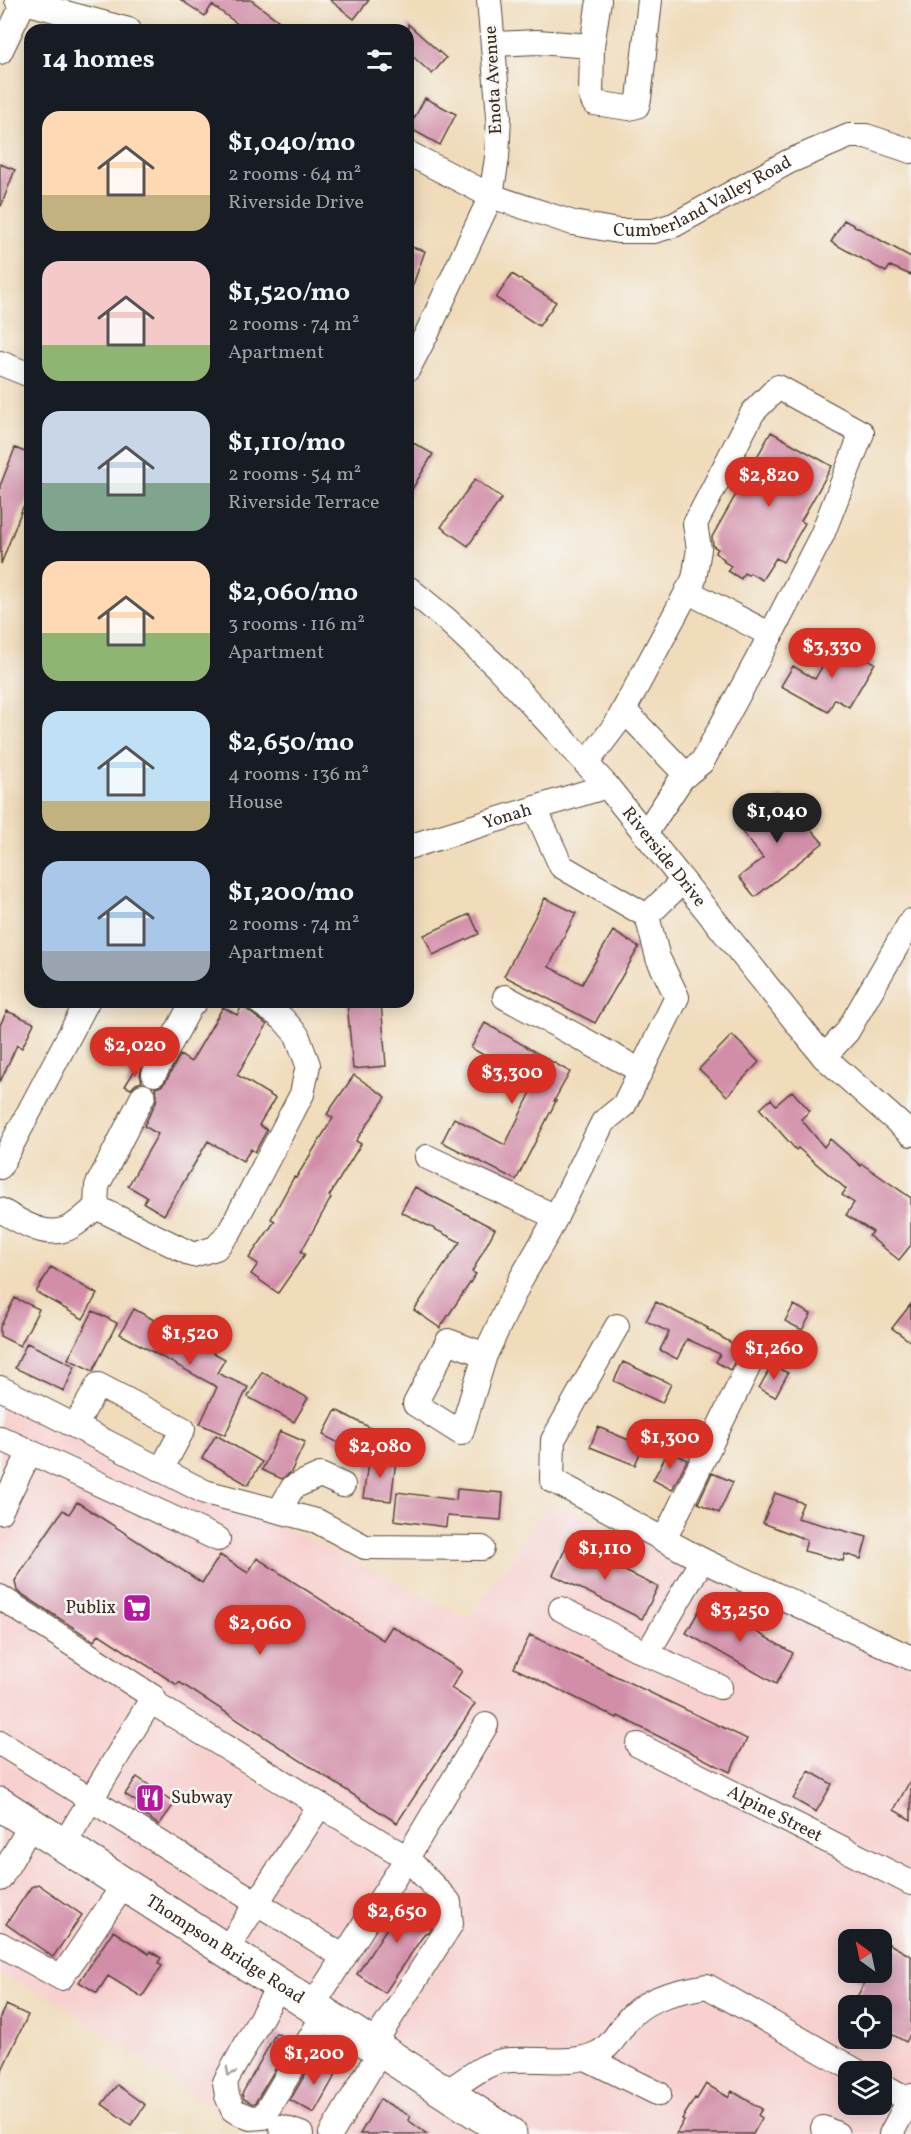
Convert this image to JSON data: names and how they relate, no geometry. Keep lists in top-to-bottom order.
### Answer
{
  "streets": {
    "highway": ["Thompson Bridge Road"],
    "street": [
      "Enota Avenue",
      "Cumberland Valley Road",
      "Yonah",
      "Riverside Drive",
      "Alpine Street"
    ]
  },
  "crossings": [
    ["Enota Avenue", "Cumberland Valley Road"],
    ["Yonah", "Riverside Drive"]
  ],
  "places": {
    "supermarket": ["Publix"],
    "restaurant": ["Subway"]
  },
  "north": "top left",
  "page": {
    "heading": "14 homes",
    "list": [
      {
        "name": "$1,040/mo",
        "note": "2 rooms · 64 m² · Riverside Drive"
      },
      {
        "name": "$1,520/mo",
        "note": "2 rooms · 74 m² · Apartment"
      },
      {
        "name": "$1,110/mo",
        "note": "2 rooms · 54 m² · Riverside Terrace"
      },
      {
        "name": "$2,060/mo",
        "note": "3 rooms · 116 m² · Apartment"
      },
      {
        "name": "$2,650/mo",
        "note": "4 rooms · 136 m² · House"
      },
      {
        "name": "$1,200/mo",
        "note": "2 rooms · 74 m² · Apartment"
      }
    ],
    "price": [
      "$2,820",
      "$3,330",
      "$1,040",
      "$2,020",
      "$3,300",
      "$1,520",
      "$1,260",
      "$1,300",
      "$2,080",
      "$1,110",
      "$3,250",
      "$2,060",
      "$2,650",
      "$1,200"
    ]
  }
}
